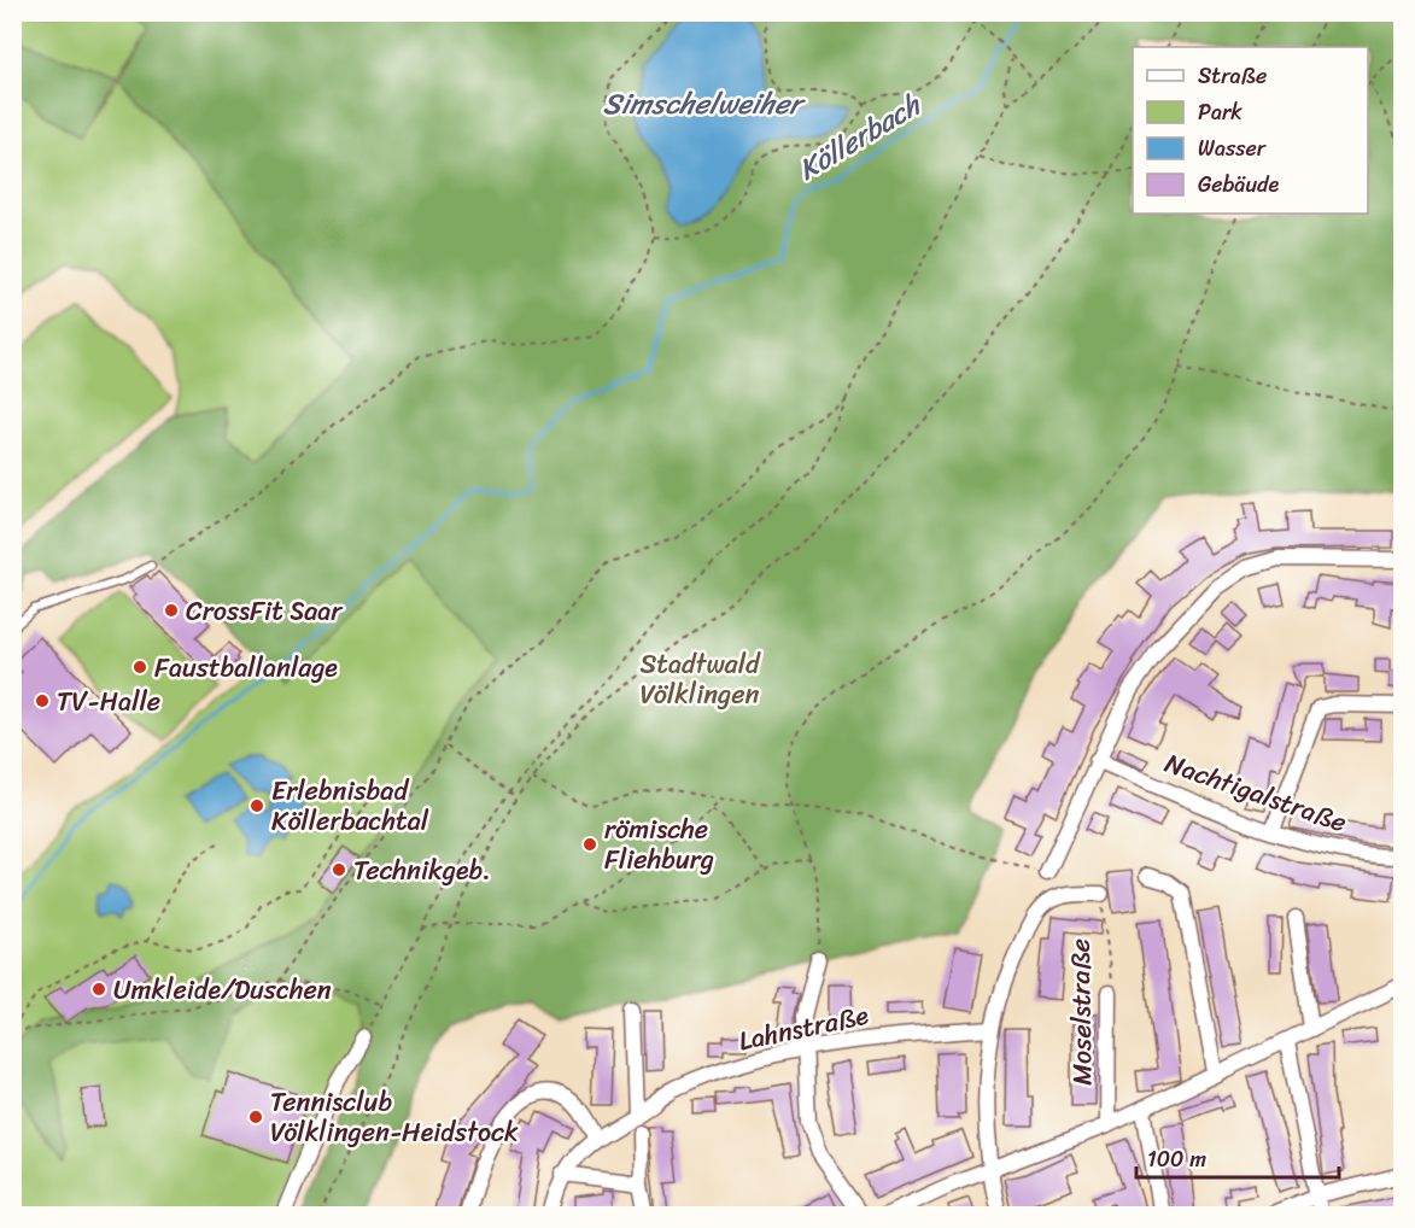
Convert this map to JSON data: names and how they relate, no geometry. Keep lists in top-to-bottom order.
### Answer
{
  "streets": {
    "street": ["Nachtigalstraße", "Moselstraße", "Lahnstraße"]
  },
  "crossings": [
    ["Moselstraße", "Lahnstraße"]
  ],
  "water": ["Simschelweiher", "Köllerbach"],
  "parks": ["Stadtwald Völklingen"],
  "places": [
    "CrossFit Saar",
    "Faustballanlage",
    "TV-Halle",
    "Erlebnisbad Köllerbachtal",
    "römische Fliehburg",
    "Technikgeb.",
    "Umkleide/Duschen",
    "Tennisclub Völklingen-Heidstock"
  ],
  "legend": [
    "Straße",
    "Park",
    "Wasser",
    "Gebäude"
  ],
  "scale_bar": "100 m"
}
